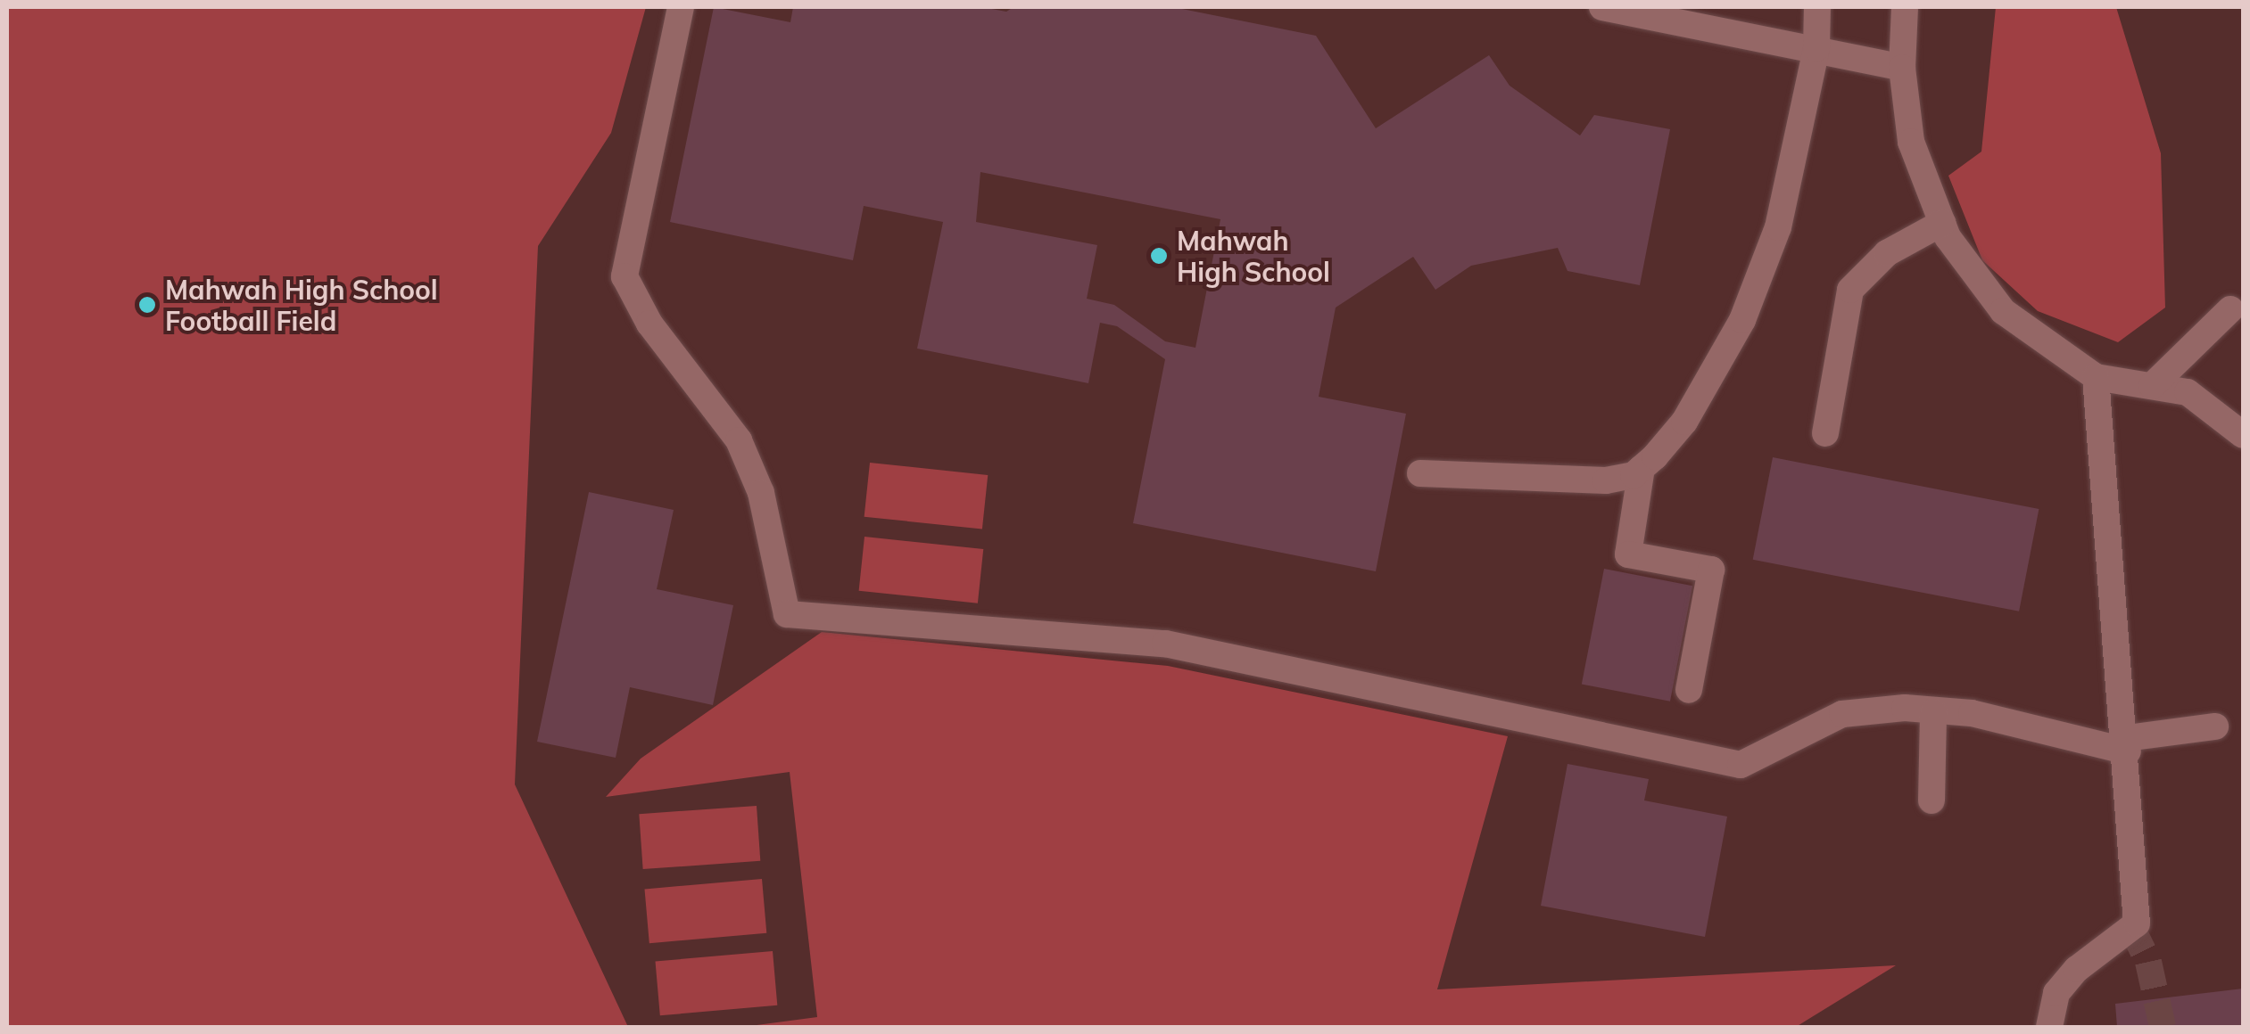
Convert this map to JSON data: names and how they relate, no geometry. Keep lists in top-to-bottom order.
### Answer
{
  "places": ["Mahwah High School", "Mahwah High School Football Field"]
}
